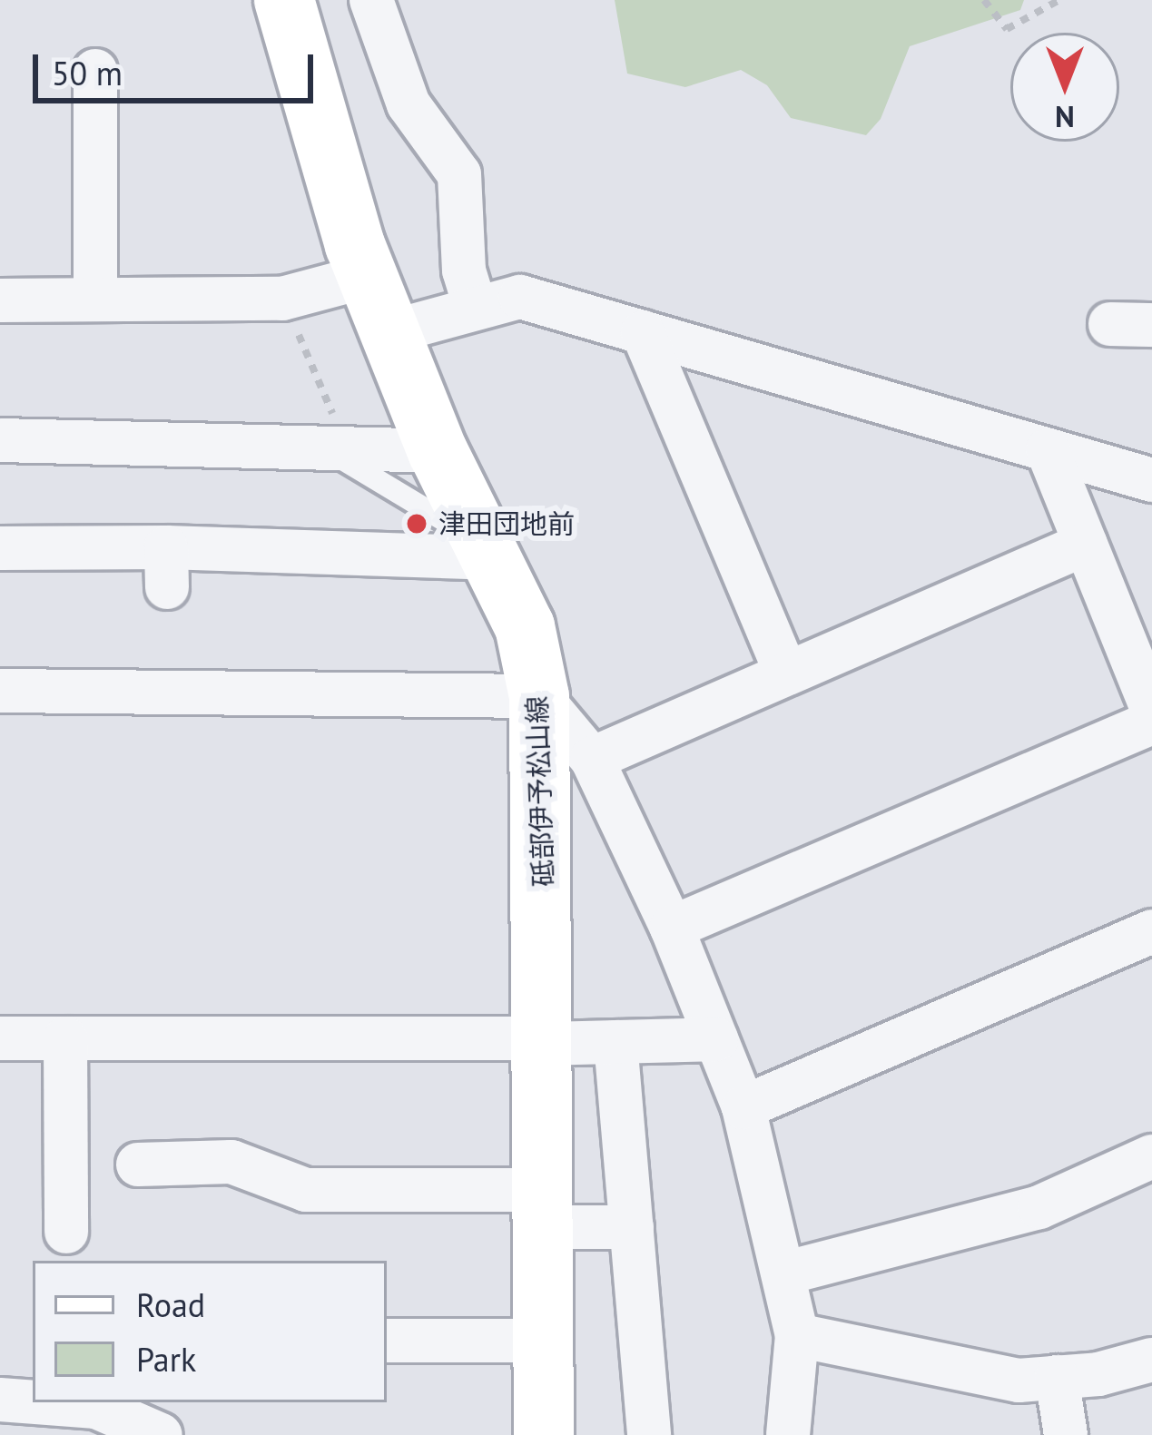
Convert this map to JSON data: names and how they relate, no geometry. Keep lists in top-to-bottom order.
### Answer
{
  "streets": {
    "main road": ["砥部伊予松山線"]
  },
  "places": ["津田団地前"],
  "legend": ["Road", "Park"],
  "scale_bar": "50 m",
  "north": "bottom"
}
